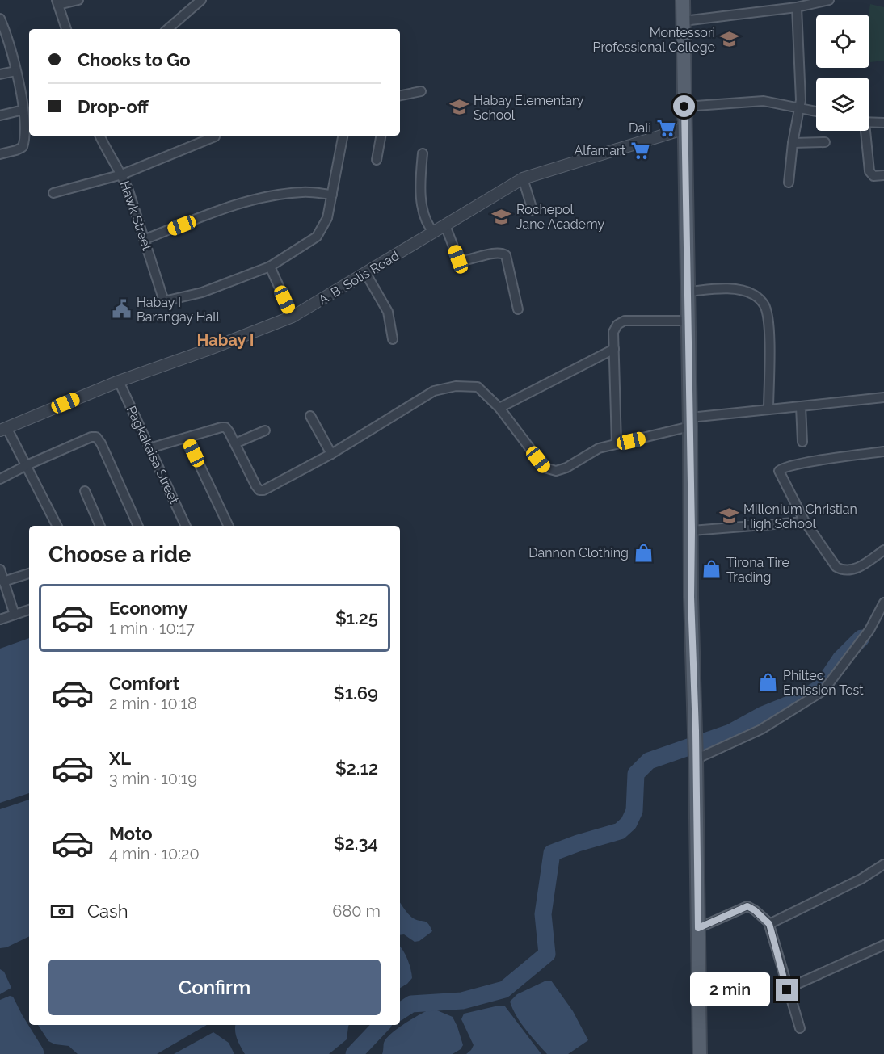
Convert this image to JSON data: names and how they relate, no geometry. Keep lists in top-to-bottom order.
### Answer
{
  "streets": {
    "street": ["Hawk Street", "A. B. Solis Road", "Pagkakaisa Street"]
  },
  "crossings": [
    ["A. B. Solis Road", "Pagkakaisa Street"]
  ],
  "districts": ["Habay I"],
  "places": {
    "school or university": [
      "Montessori Professional College",
      "Habay Elementary School",
      "Rochepol Jane Academy",
      "Millenium Christian High School"
    ],
    "supermarket": ["Dali", "Alfamart"],
    "public building": ["Habay I Barangay Hall"],
    "shop": ["Dannon Clothing", "Tirona Tire Trading", "Philtec Emission Test"]
  },
  "page": {
    "banner": ["Chooks to Go", "Drop-off"],
    "heading": "Choose a ride",
    "list": [
      {
        "name": "Economy",
        "note": "1 min · 10:17",
        "value": "$1.25"
      },
      {
        "name": "Comfort",
        "note": "2 min · 10:18",
        "value": "$1.69"
      },
      {
        "name": "XL",
        "note": "3 min · 10:19",
        "value": "$2.12"
      },
      {
        "name": "Moto",
        "note": "4 min · 10:20",
        "value": "$2.34"
      }
    ],
    "pay": ["Cash", "680 m"],
    "buttons": "Confirm",
    "bubble": "2 min"
  }
}
